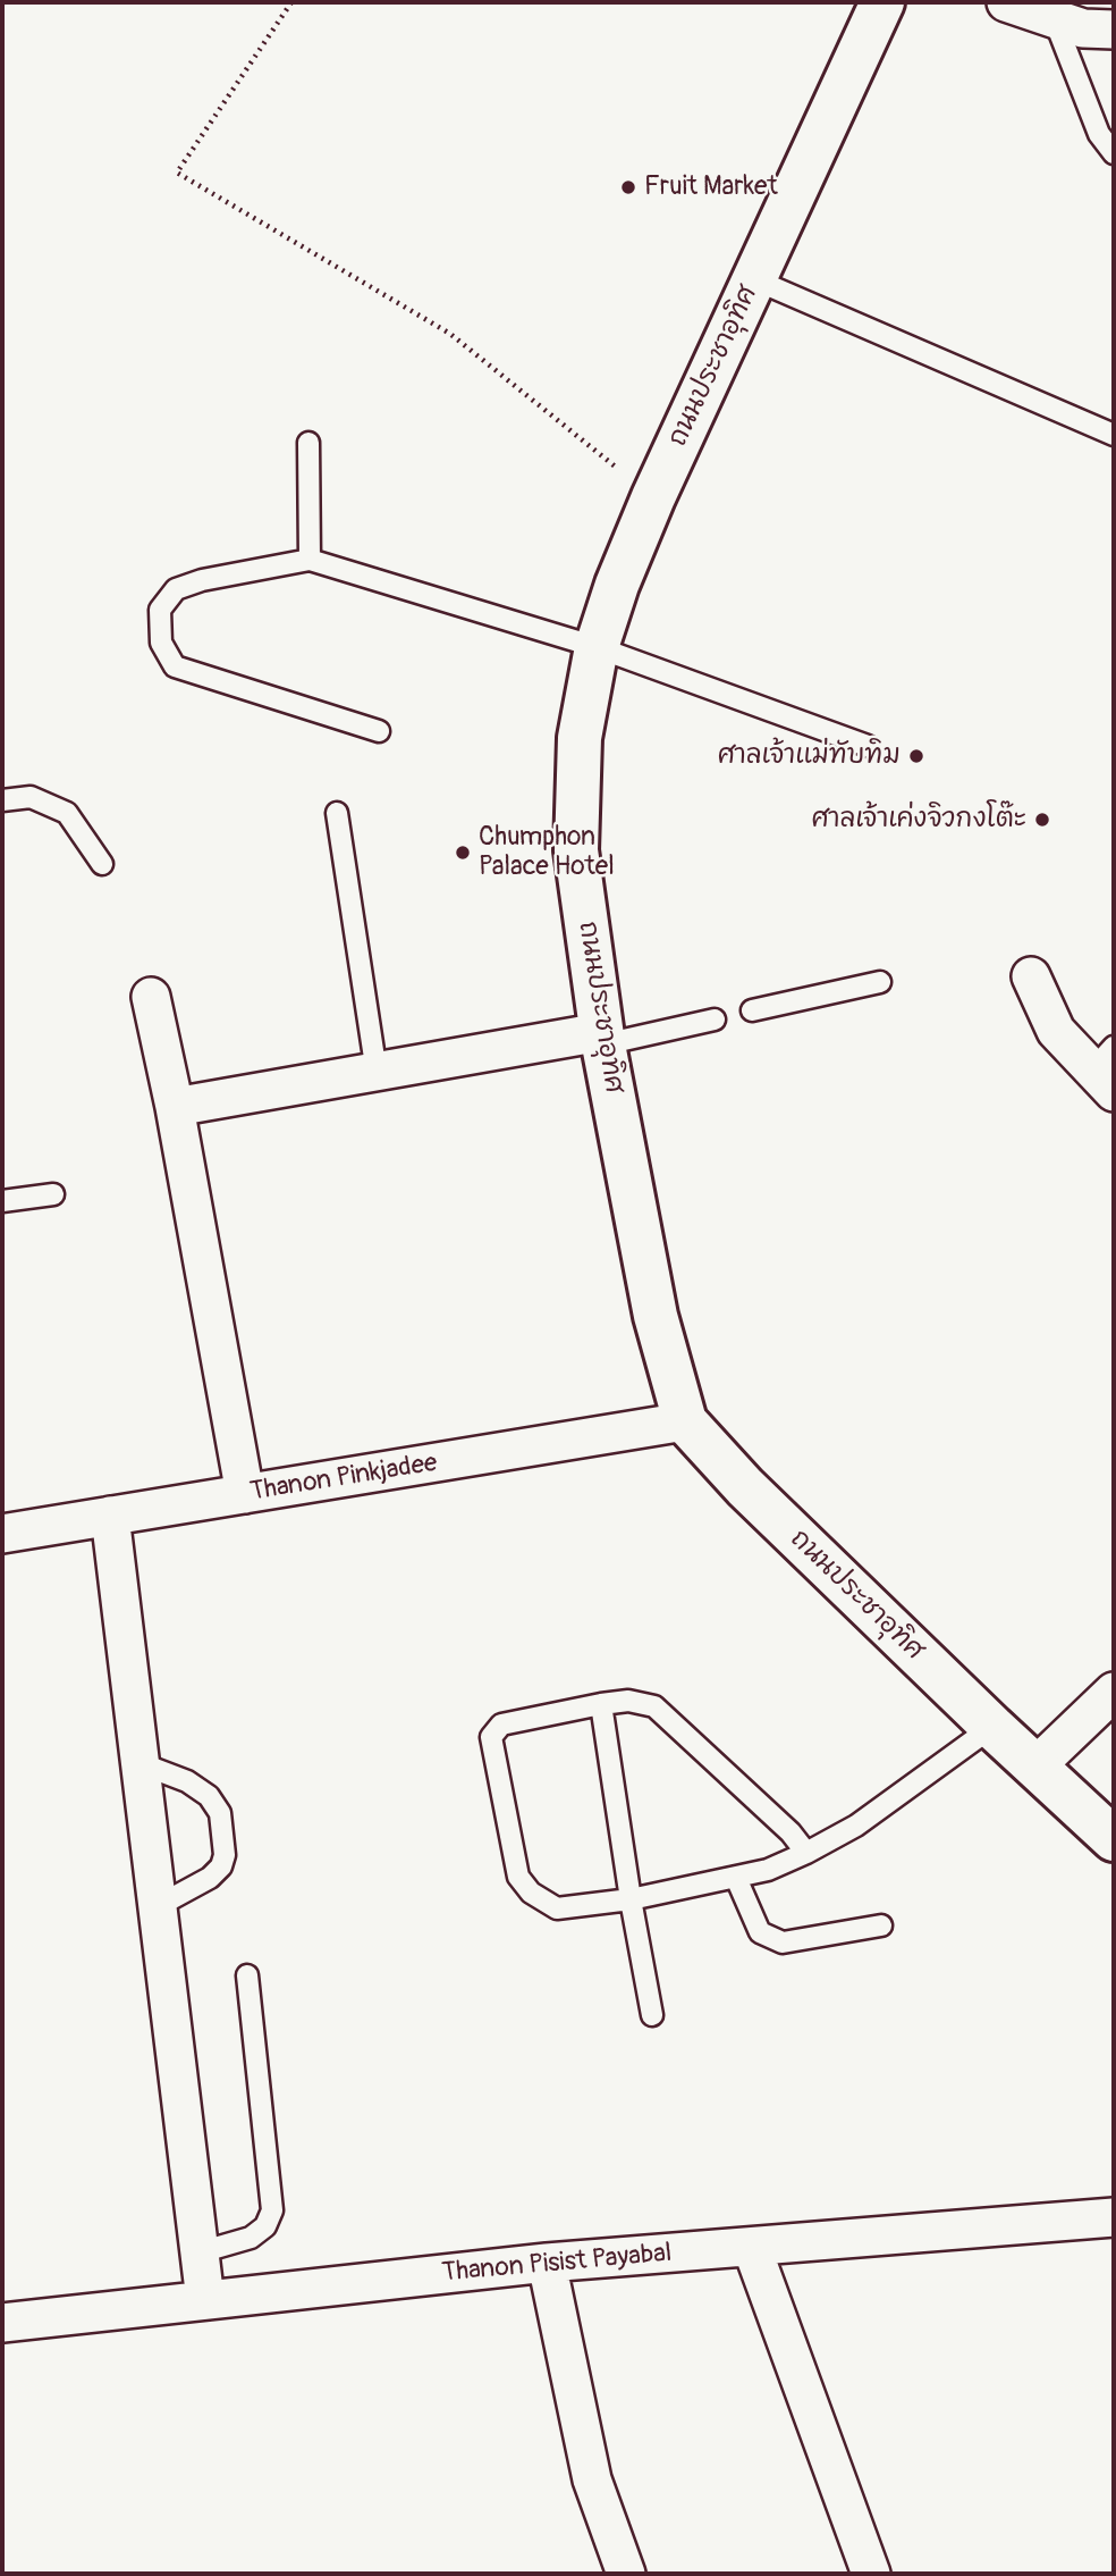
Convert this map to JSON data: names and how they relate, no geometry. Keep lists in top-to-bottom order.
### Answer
{
  "streets": {
    "street": ["ถนนประชาอุทิศ", "Thanon Pinkjadee", "Thanon Pisist Payabal"]
  },
  "crossings": [
    ["ถนนประชาอุทิศ", "Thanon Pinkjadee"]
  ],
  "places": [
    "Fruit Market",
    "ศาลเจ้าแม่ทับทิม",
    "ศาลเจ้าเค่งจิวกงโต๊ะ",
    "Chumphon Palace Hotel"
  ]
}
